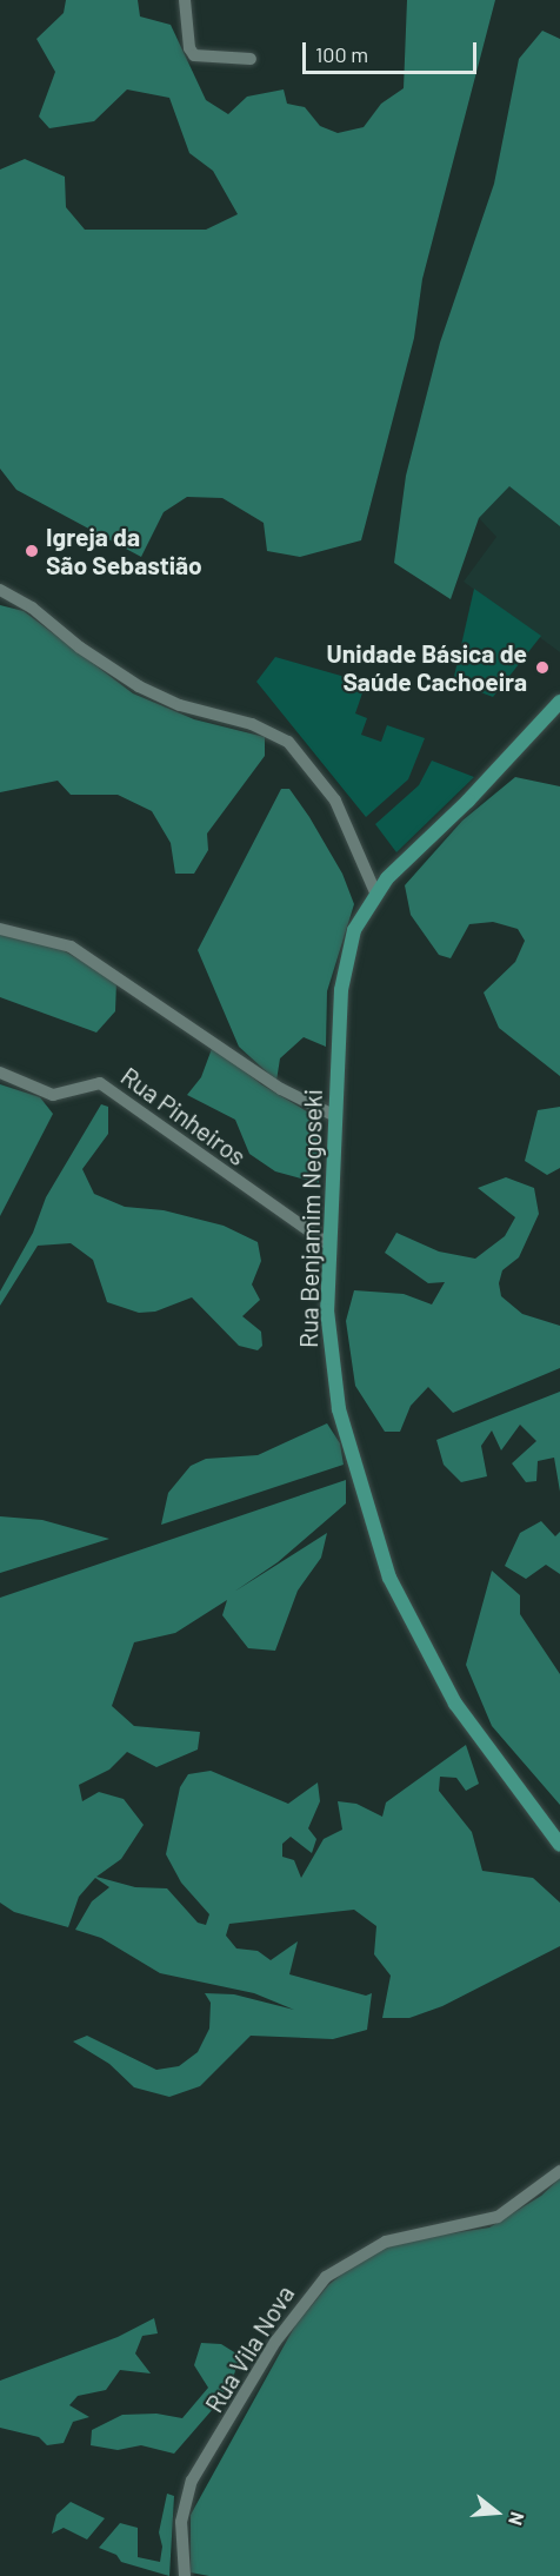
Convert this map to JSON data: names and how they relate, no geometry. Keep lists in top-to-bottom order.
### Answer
{
  "streets": {
    "main road": ["Rua Benjamim Negoseki"],
    "street": ["Rua Pinheiros", "Rua Vila Nova"]
  },
  "crossings": [
    ["Rua Pinheiros", "Rua Benjamim Negoseki"]
  ],
  "places": ["Igreja da São Sebastião", "Unidade Básica de Saúde Cachoeira"],
  "scale_bar": "100 m",
  "north": "right"
}
